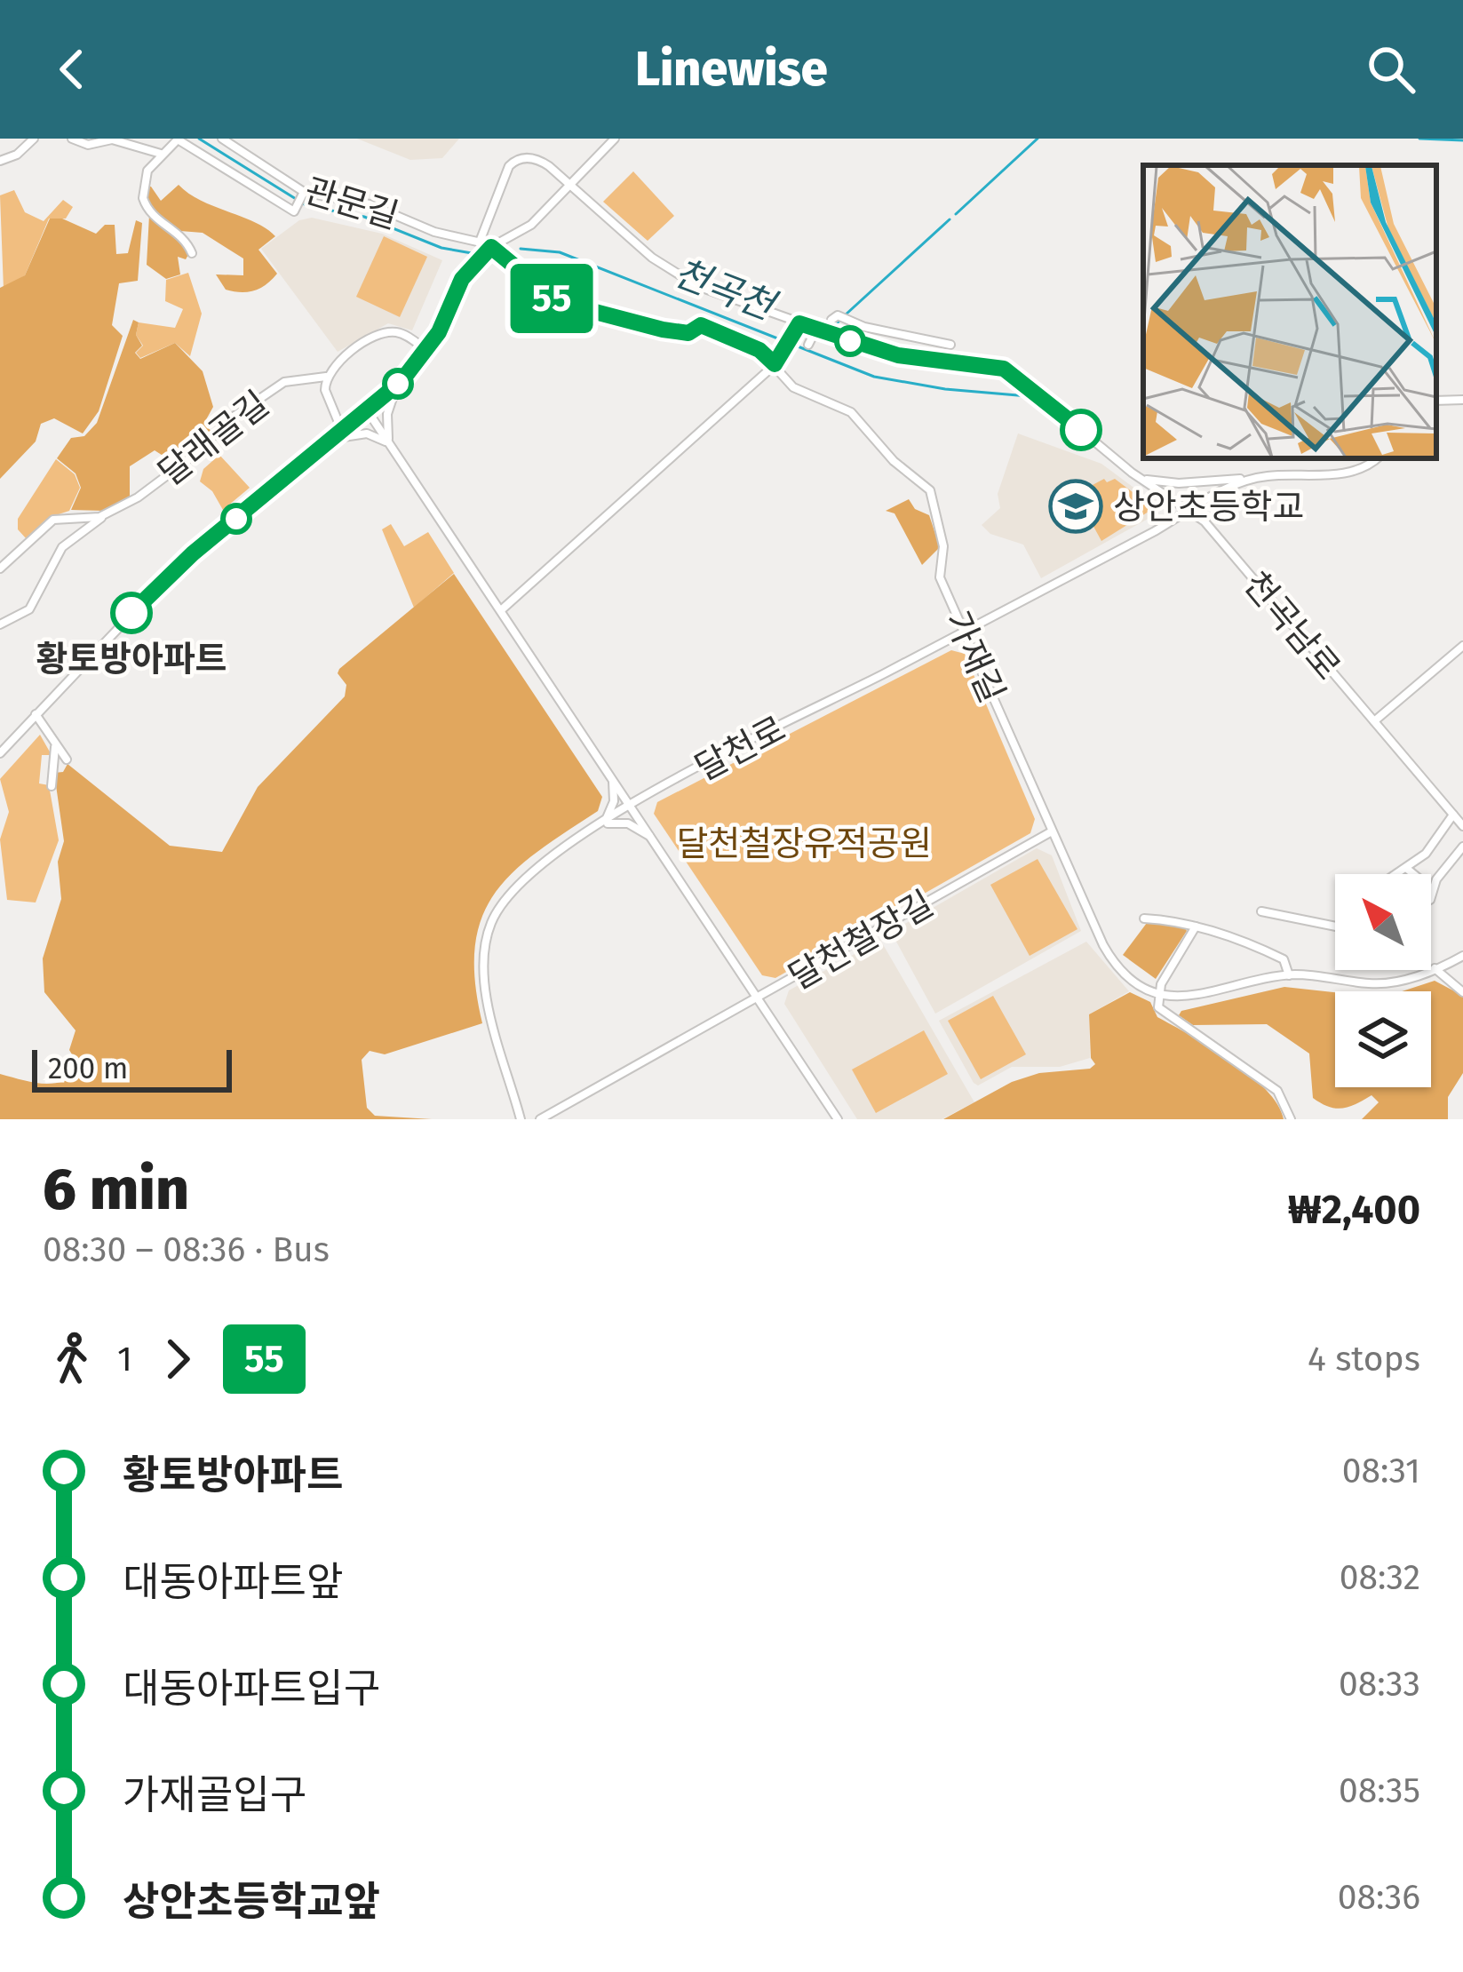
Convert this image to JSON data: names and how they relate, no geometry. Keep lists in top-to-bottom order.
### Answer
{
  "streets": {
    "street": [
      "관문길",
      "달래골길",
      "천곡남로",
      "가재길",
      "달천로",
      "달천철장길"
    ]
  },
  "crossings": [
    ["관문길", "가재길"],
    ["천곡남로", "달천로"],
    ["가재길", "달천로"],
    ["가재길", "달천철장길"],
    ["달천로", "달천철장길"]
  ],
  "water": ["천곡천"],
  "parks": ["달천철장유적공원"],
  "places": {
    "school or university": ["상안초등학교"],
    "other": ["황토방아파트"]
  },
  "lines": ["bus line 55"],
  "scale_bar": "200 m",
  "north": "top left",
  "page": {
    "header": "Linewise",
    "on_map": "55",
    "scale": "200 m",
    "heading": ["6 min", "08:30 – 08:36 · Bus", "₩2,400"],
    "legs": ["1", "55", "4 stops"],
    "list": [
      {
        "name": "황토방아파트",
        "value": "08:31"
      },
      {
        "name": "대동아파트앞",
        "value": "08:32"
      },
      {
        "name": "대동아파트입구",
        "value": "08:33"
      },
      {
        "name": "가재골입구",
        "value": "08:35"
      },
      {
        "name": "상안초등학교앞",
        "value": "08:36"
      }
    ]
  }
}
